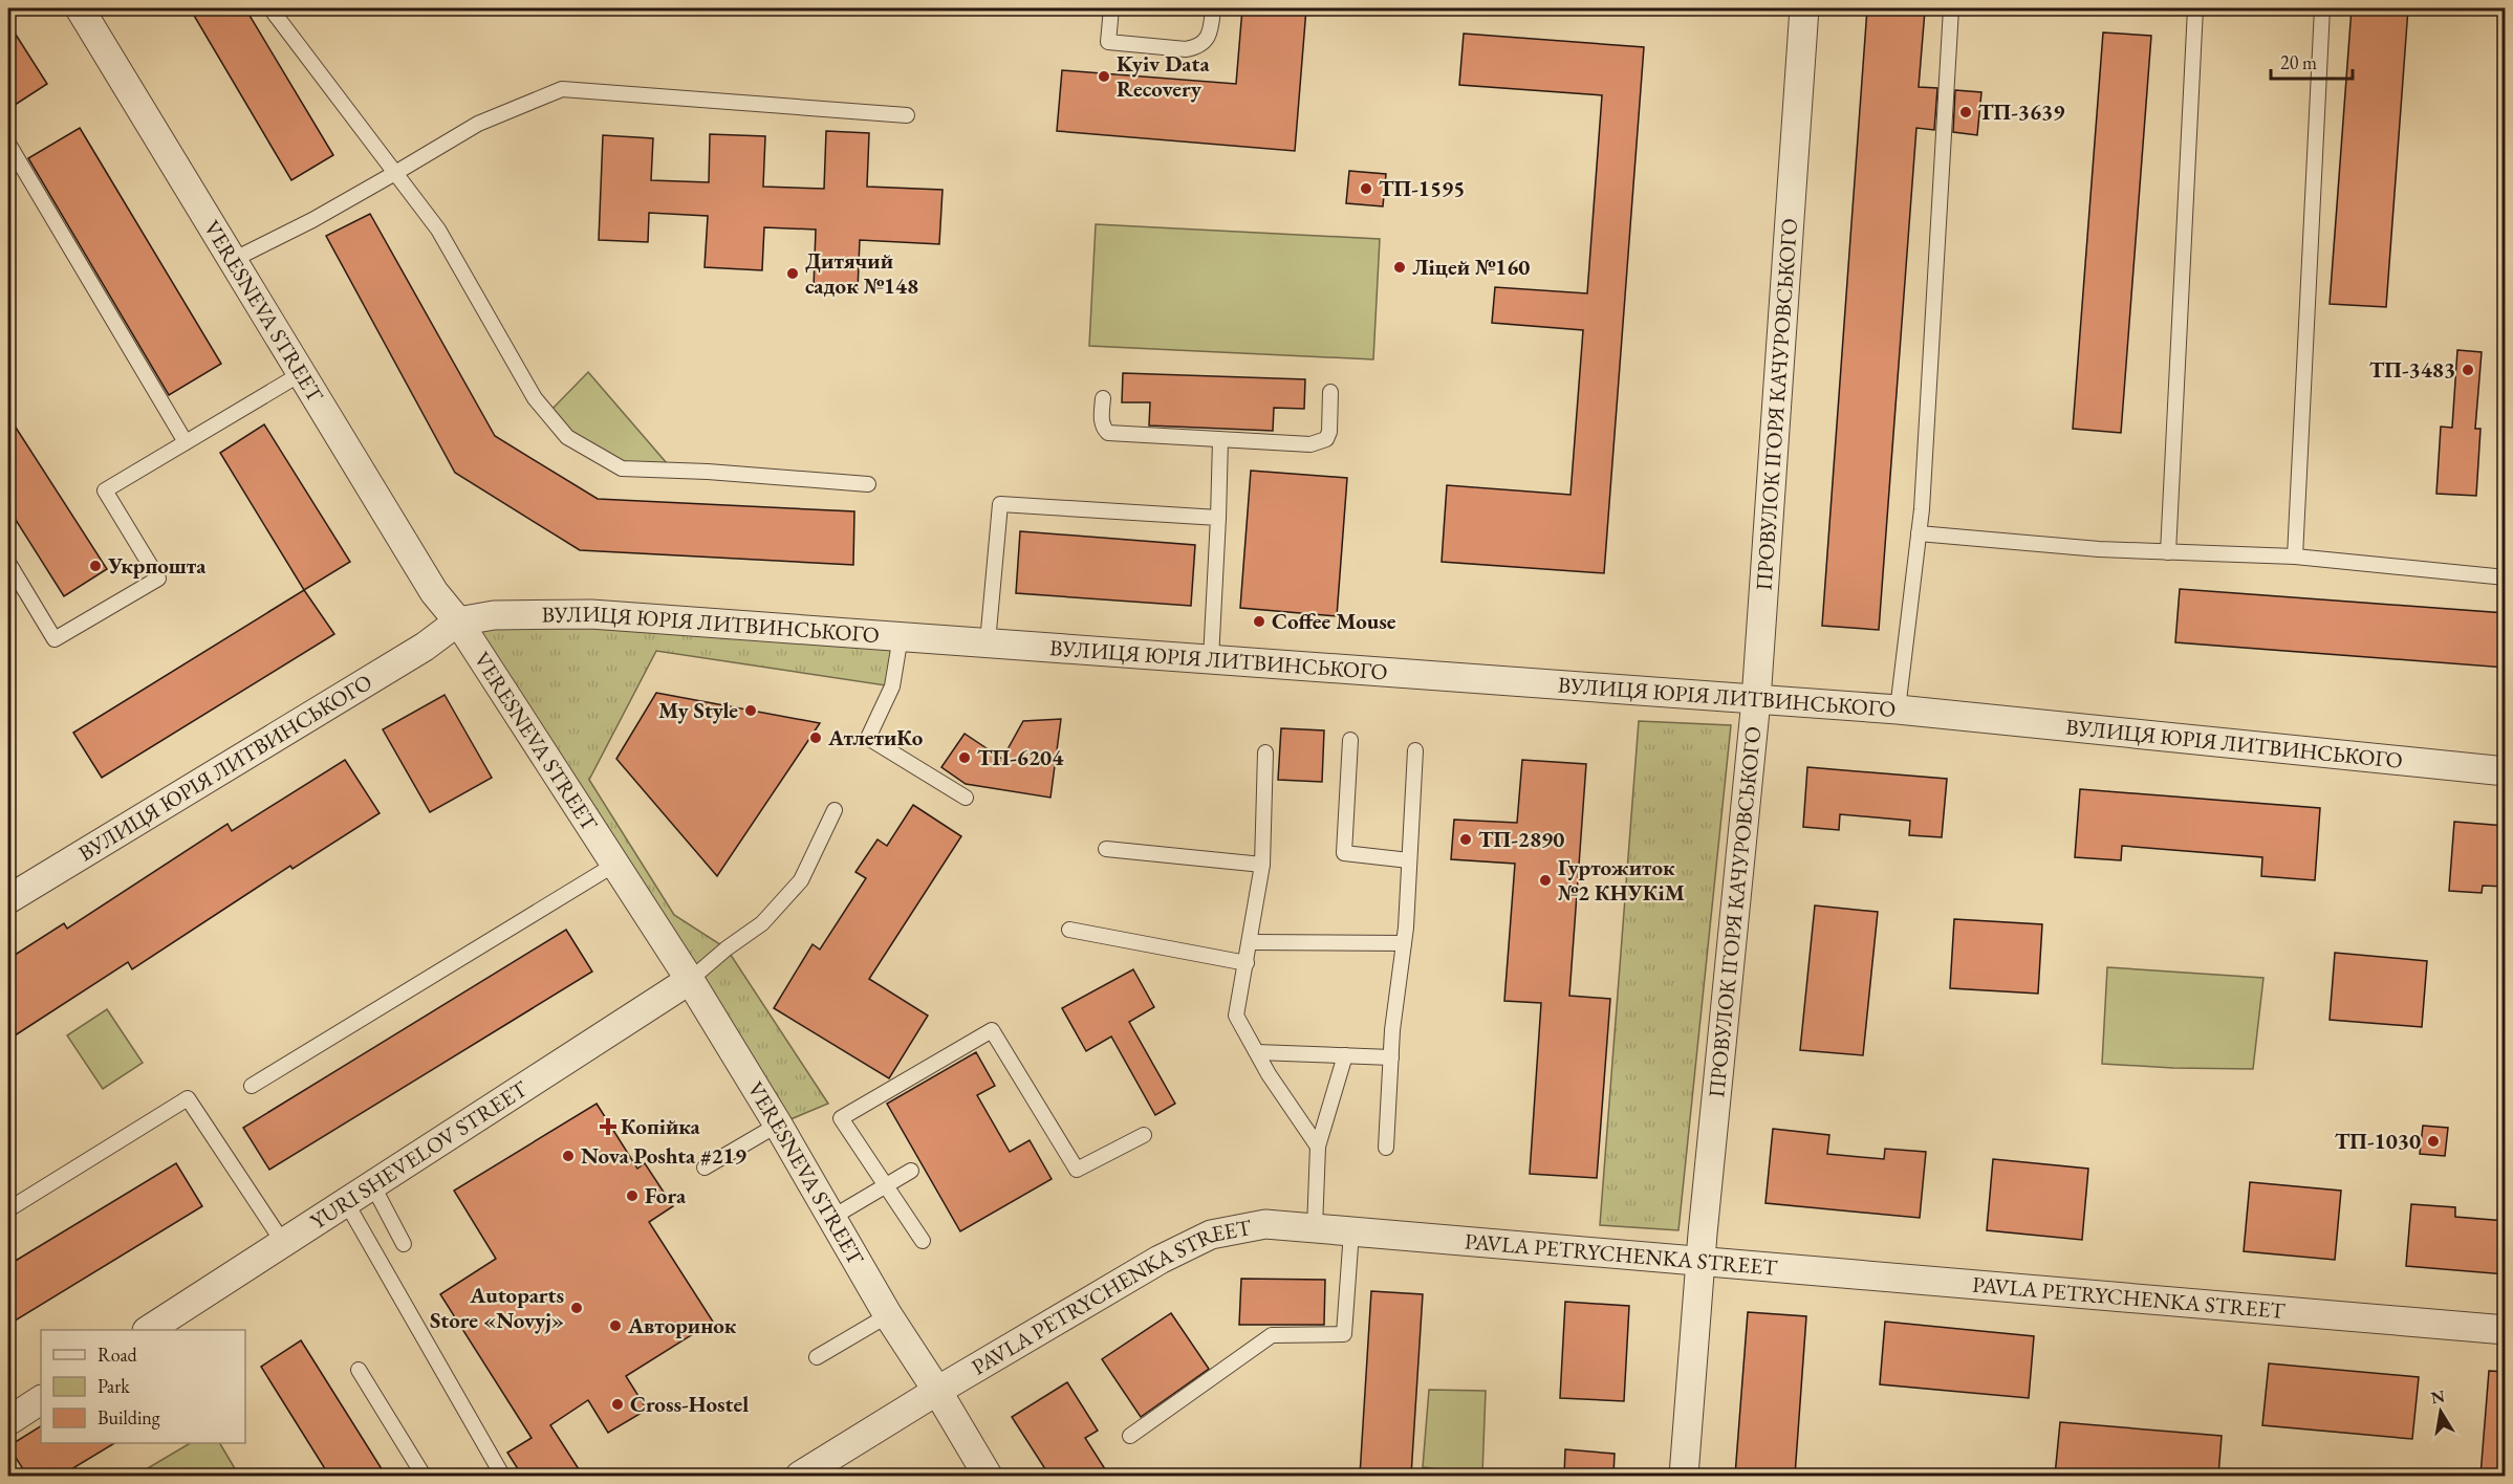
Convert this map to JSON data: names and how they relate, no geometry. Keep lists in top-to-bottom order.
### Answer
{
  "streets": {
    "street": [
      "VERESNEVA STREET",
      "ПРОВУЛОК ІГОРЯ КАЧУРОВСЬКОГО",
      "ВУЛИЦЯ ЮРІЯ ЛИТВИНСЬКОГО",
      "YURI SHEVELOV STREET",
      "PAVLA PETRYCHENKA STREET"
    ]
  },
  "crossings": [
    ["VERESNEVA STREET", "ВУЛИЦЯ ЮРІЯ ЛИТВИНСЬКОГО"],
    ["VERESNEVA STREET", "YURI SHEVELOV STREET"],
    ["VERESNEVA STREET", "PAVLA PETRYCHENKA STREET"],
    ["ПРОВУЛОК ІГОРЯ КАЧУРОВСЬКОГО", "ВУЛИЦЯ ЮРІЯ ЛИТВИНСЬКОГО"],
    ["ПРОВУЛОК ІГОРЯ КАЧУРОВСЬКОГО", "PAVLA PETRYCHENKA STREET"]
  ],
  "places": {
    "other": [
      "Kyiv Data Recovery",
      "ТП-3639",
      "ТП-1595",
      "Ліцей №160",
      "Дитячий садок №148",
      "ТП-3483",
      "Укрпошта",
      "Coffee Mouse",
      "My Style",
      "АтлетиКо",
      "ТП-6204",
      "ТП-2890",
      "Гуртожиток №2 КНУКіМ",
      "ТП-1030",
      "Nova Poshta #219",
      "Fora",
      "Autoparts Store «Novyj»",
      "Авторинок",
      "Cross-Hostel"
    ],
    "health": ["Копійка"]
  },
  "legend": ["Road", "Park", "Building"],
  "scale_bar": "20 m",
  "north": "top"
}
